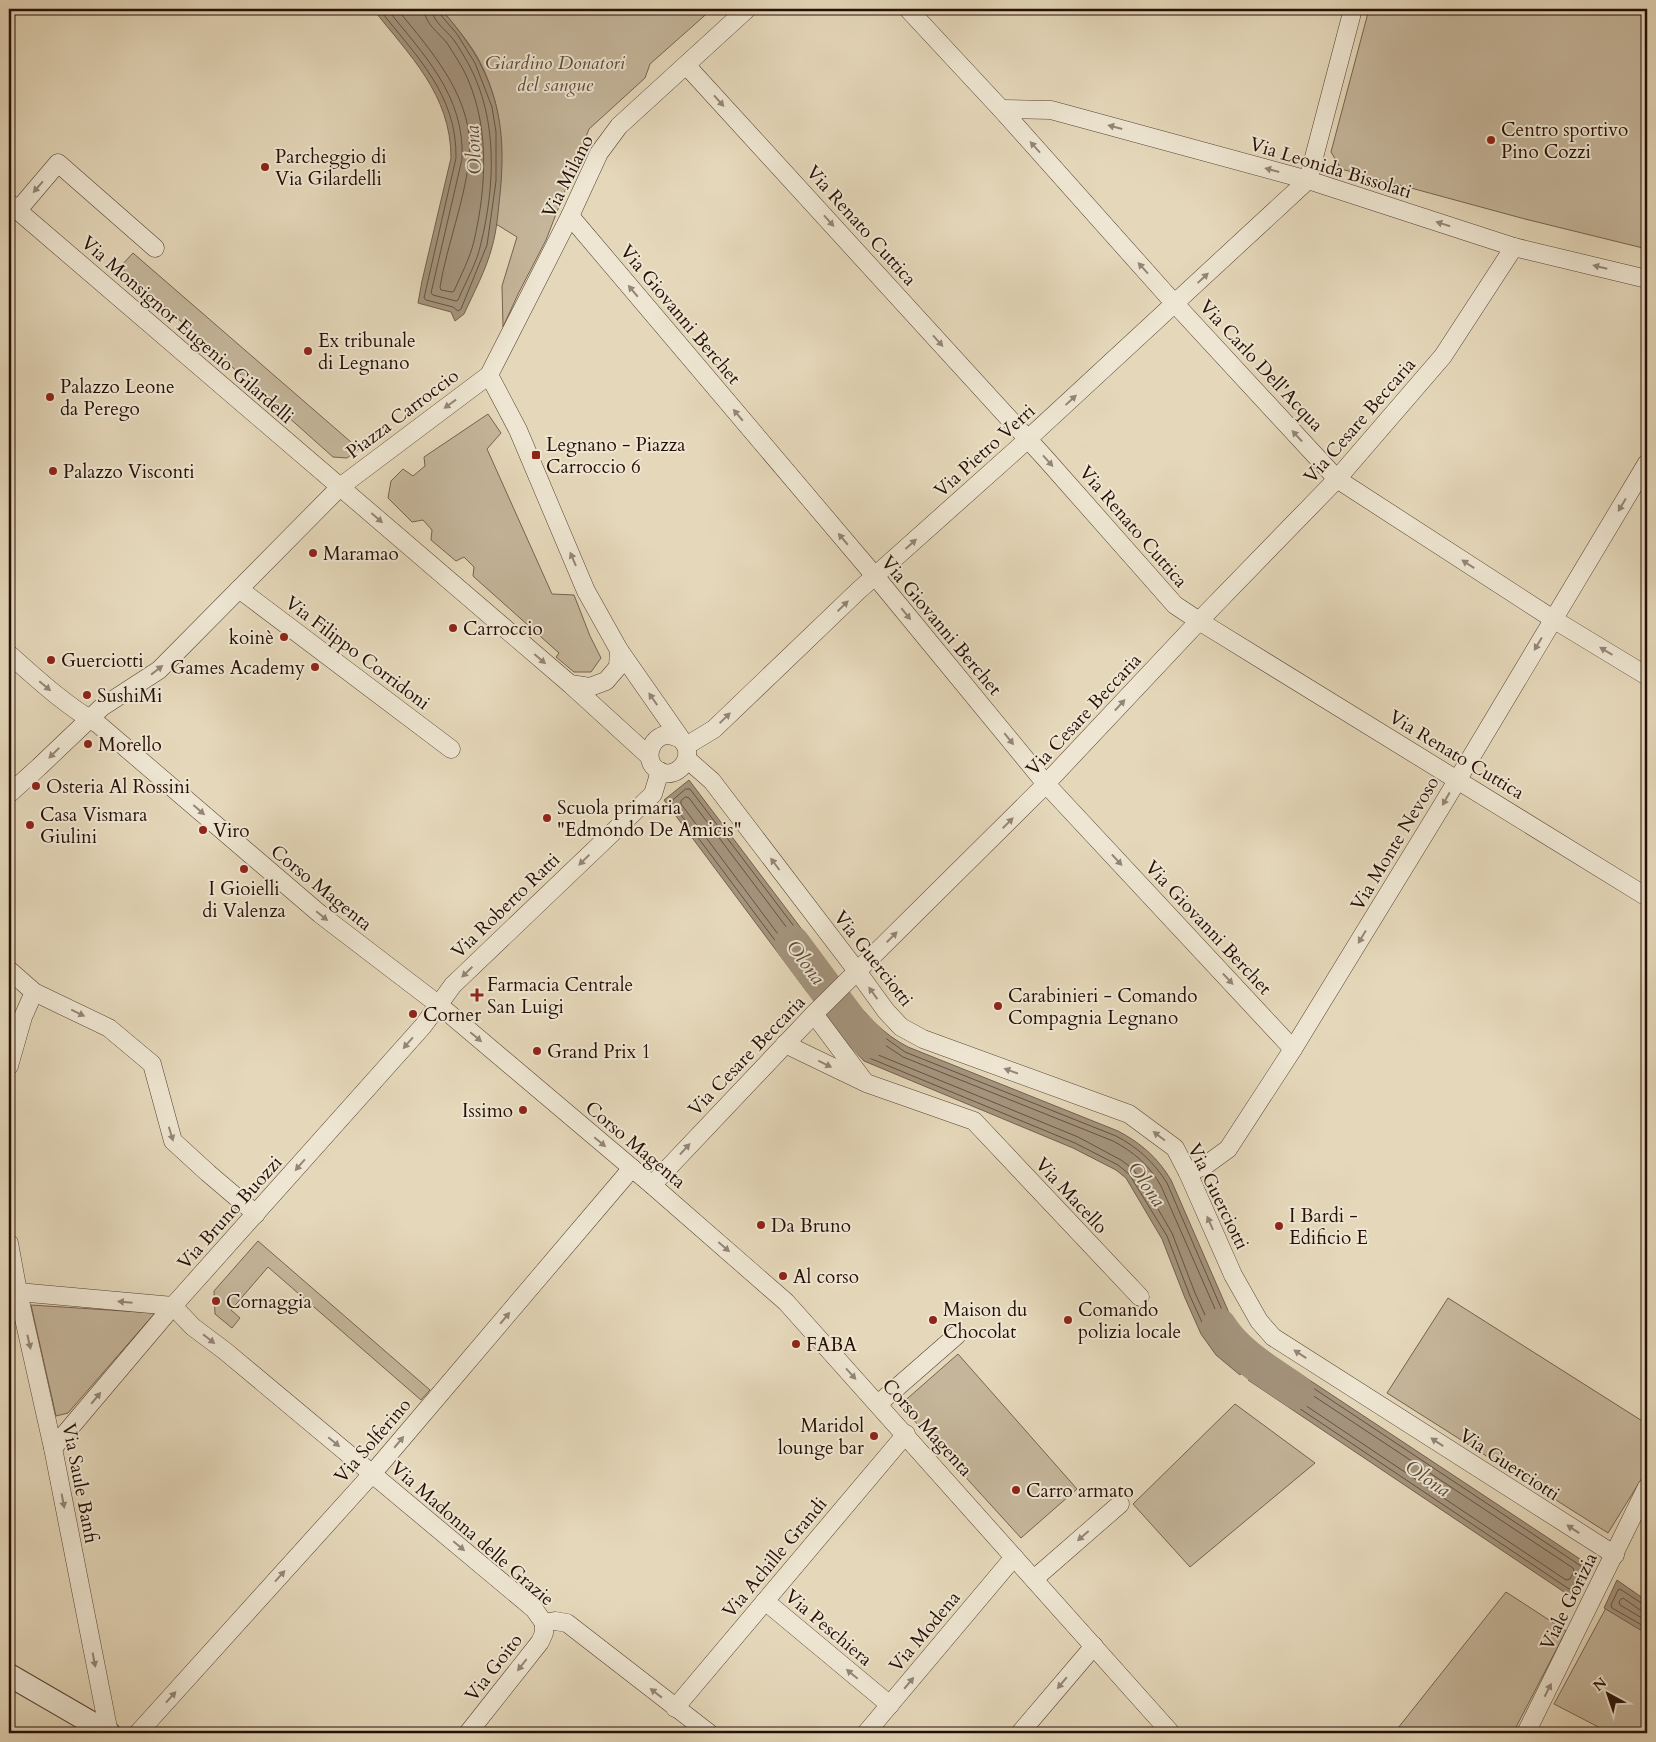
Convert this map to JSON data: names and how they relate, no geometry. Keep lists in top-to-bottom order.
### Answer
{
  "streets": {
    "street": [
      "Via Leonida Bissolati",
      "Via Milano",
      "Via Renato Cuttica",
      "Via Giovanni Berchet",
      "Via Monsignor Eugenio Gilardelli",
      "Via Carlo Dell'Acqua",
      "Piazza Carroccio",
      "Via Cesare Beccaria",
      "Via Pietro Verri",
      "Via Filippo Corridoni",
      "Via Monte Nevoso",
      "Corso Magenta",
      "Via Roberto Ratti",
      "Via Guerciotti",
      "Via Macello",
      "Via Bruno Buozzi",
      "Via Solferino",
      "Via Saule Banfi",
      "Via Madonna delle Grazie",
      "Via Achille Grandi",
      "Viale Gorizia",
      "Via Peschiera",
      "Via Modena",
      "Via Goito"
    ]
  },
  "crossings": [
    ["Via Leonida Bissolati", "Via Carlo Dell'Acqua"],
    ["Via Leonida Bissolati", "Via Cesare Beccaria"],
    ["Via Leonida Bissolati", "Via Pietro Verri"],
    ["Via Milano", "Via Renato Cuttica"],
    ["Via Milano", "Via Giovanni Berchet"],
    ["Via Milano", "Piazza Carroccio"],
    ["Via Renato Cuttica", "Via Cesare Beccaria"],
    ["Via Renato Cuttica", "Via Pietro Verri"],
    ["Via Renato Cuttica", "Via Monte Nevoso"],
    ["Via Giovanni Berchet", "Via Cesare Beccaria"],
    ["Via Giovanni Berchet", "Via Pietro Verri"],
    ["Via Giovanni Berchet", "Via Monte Nevoso"],
    ["Via Monsignor Eugenio Gilardelli", "Piazza Carroccio"],
    ["Via Carlo Dell'Acqua", "Via Cesare Beccaria"],
    ["Via Carlo Dell'Acqua", "Via Pietro Verri"],
    ["Via Carlo Dell'Acqua", "Via Monte Nevoso"],
    ["Piazza Carroccio", "Via Pietro Verri"],
    ["Piazza Carroccio", "Via Roberto Ratti"],
    ["Piazza Carroccio", "Via Guerciotti"],
    ["Via Cesare Beccaria", "Corso Magenta"],
    ["Via Cesare Beccaria", "Via Guerciotti"],
    ["Via Pietro Verri", "Via Roberto Ratti"],
    ["Via Pietro Verri", "Via Guerciotti"],
    ["Via Monte Nevoso", "Via Guerciotti"],
    ["Corso Magenta", "Via Roberto Ratti"],
    ["Corso Magenta", "Via Bruno Buozzi"],
    ["Corso Magenta", "Via Solferino"],
    ["Corso Magenta", "Via Achille Grandi"],
    ["Corso Magenta", "Via Modena"],
    ["Via Roberto Ratti", "Via Guerciotti"],
    ["Via Roberto Ratti", "Via Bruno Buozzi"],
    ["Via Guerciotti", "Viale Gorizia"],
    ["Via Bruno Buozzi", "Via Saule Banfi"],
    ["Via Bruno Buozzi", "Via Madonna delle Grazie"],
    ["Via Solferino", "Via Madonna delle Grazie"],
    ["Via Madonna delle Grazie", "Via Achille Grandi"],
    ["Via Madonna delle Grazie", "Via Goito"],
    ["Via Achille Grandi", "Via Peschiera"],
    ["Via Peschiera", "Via Modena"]
  ],
  "one_way": [
    "Via Leonida Bissolati",
    "Via Renato Cuttica",
    "Via Carlo Dell'Acqua",
    "Via Cesare Beccaria",
    "Via Pietro Verri",
    "Via Monte Nevoso",
    "Corso Magenta",
    "Via Roberto Ratti",
    "Via Guerciotti",
    "Via Solferino",
    "Via Saule Banfi",
    "Viale Gorizia",
    "Via Peschiera",
    "Via Goito"
  ],
  "water": ["Olona"],
  "parks": ["Giardino Donatori del sangue"],
  "places": {
    "other": [
      "Centro sportivo Pino Cozzi",
      "Parcheggio di Via Gilardelli",
      "Ex tribunale di Legnano",
      "Palazzo Leone da Perego",
      "Palazzo Visconti",
      "Maramao",
      "Carroccio",
      "koinè",
      "Guerciotti",
      "Games Academy",
      "SushiMi",
      "Morello",
      "Osteria Al Rossini",
      "Scuola primaria \"Edmondo De Amicis\"",
      "Casa Vismara Giulini",
      "Viro",
      "I Gioielli di Valenza",
      "Carabinieri - Comando Compagnia Legnano",
      "Corner",
      "Grand Prix 1",
      "Issimo",
      "Da Bruno",
      "I Bardi - Edificio E",
      "Al corso",
      "Cornaggia",
      "Maison du Chocolat",
      "Comando polizia locale",
      "FABA",
      "Maridol lounge bar",
      "Carro armato"
    ],
    "transit": ["Legnano - Piazza Carroccio 6"],
    "health": ["Farmacia Centrale San Luigi"]
  },
  "north": "top left"
}
